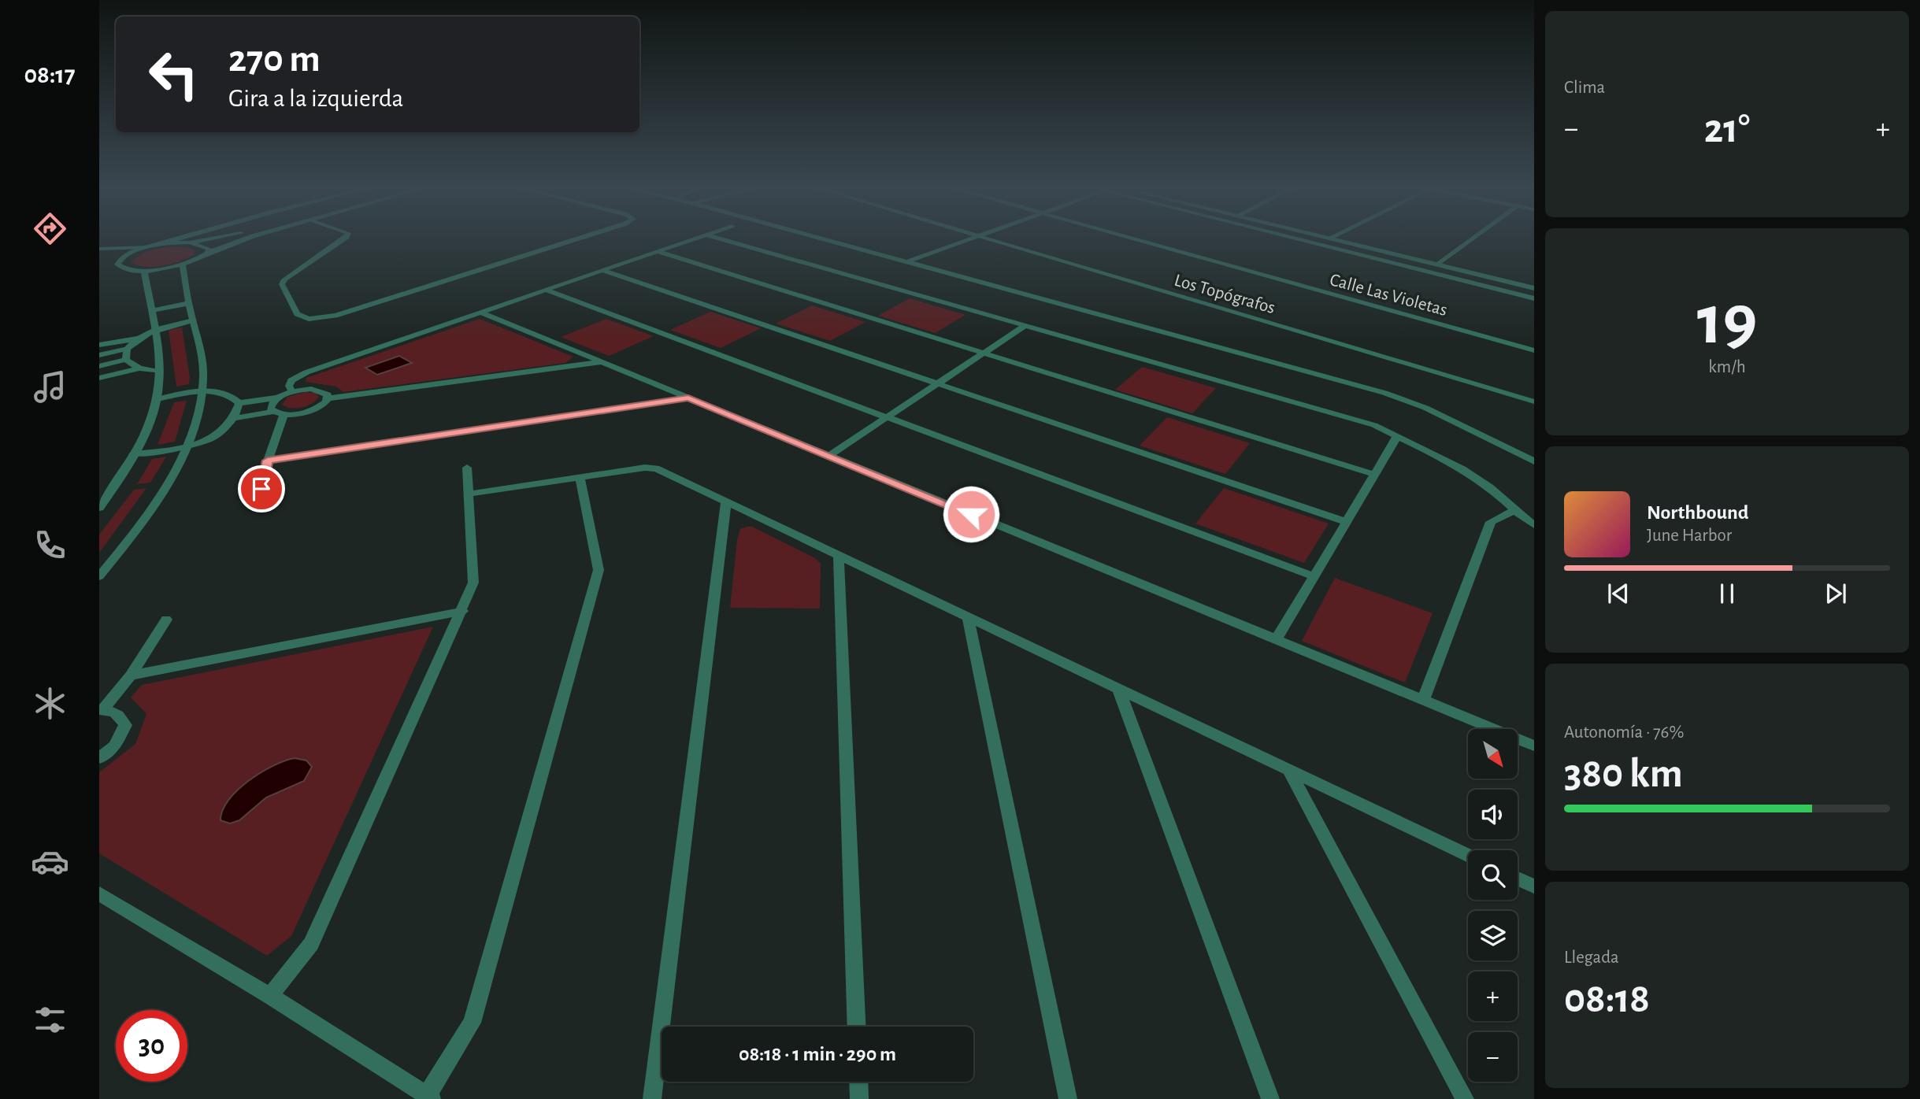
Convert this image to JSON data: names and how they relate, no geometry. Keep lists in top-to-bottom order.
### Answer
{
  "streets": {
    "street": ["Los Topógrafos", "Calle Las Violetas"]
  },
  "north": "bottom right",
  "page": {
    "tabs": "08:17",
    "tile": [
      "Clima",
      ["19", "km/h"],
      ["Autonomía · 76%", "380 km"],
      ["Llegada", "08:18"]
    ],
    "turn": ["270 m", "Gira a la izquierda"],
    "heat": ["−", "21°", "+"],
    "song": ["Northbound", "June Harbor"],
    "map_buttons": ["+", "−"],
    "limit": "30",
    "trip": "08:18 · 1 min · 290 m"
  }
}
